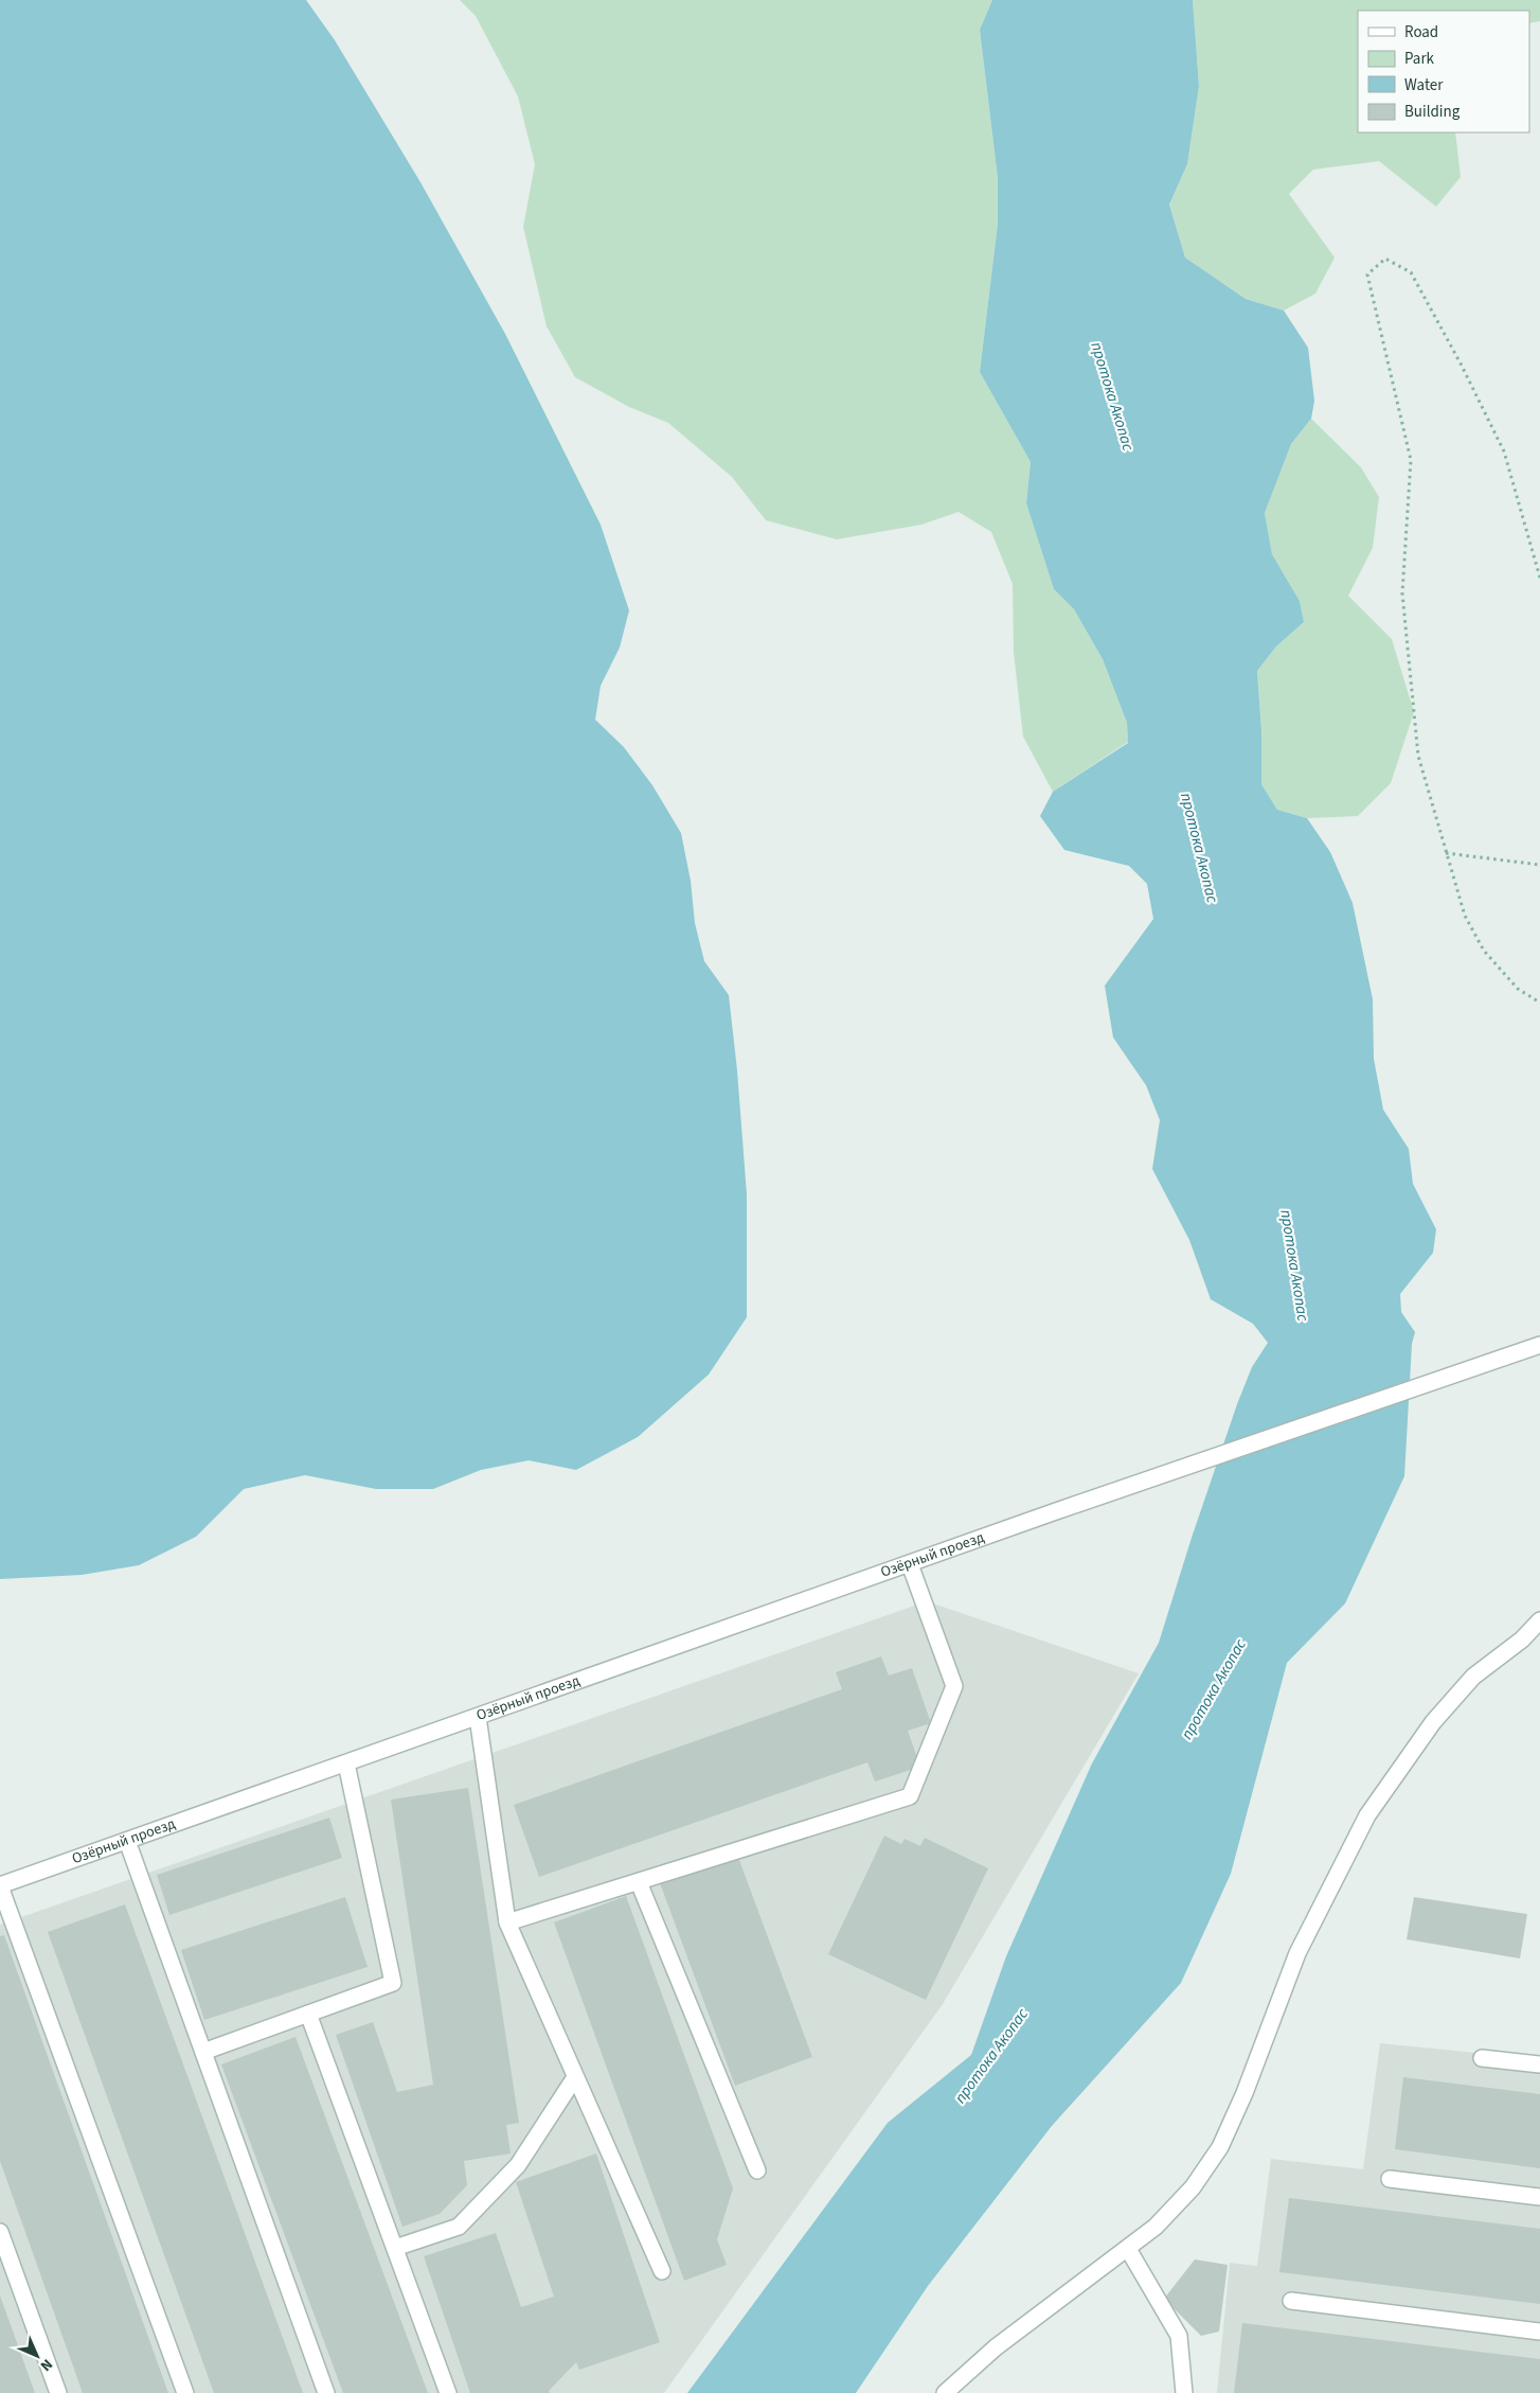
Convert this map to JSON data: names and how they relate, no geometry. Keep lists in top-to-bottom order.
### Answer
{
  "streets": {
    "street": ["Озёрный проезд"]
  },
  "water": ["протока Акопас"],
  "legend": [
    "Road",
    "Park",
    "Water",
    "Building"
  ],
  "north": "bottom right"
}
